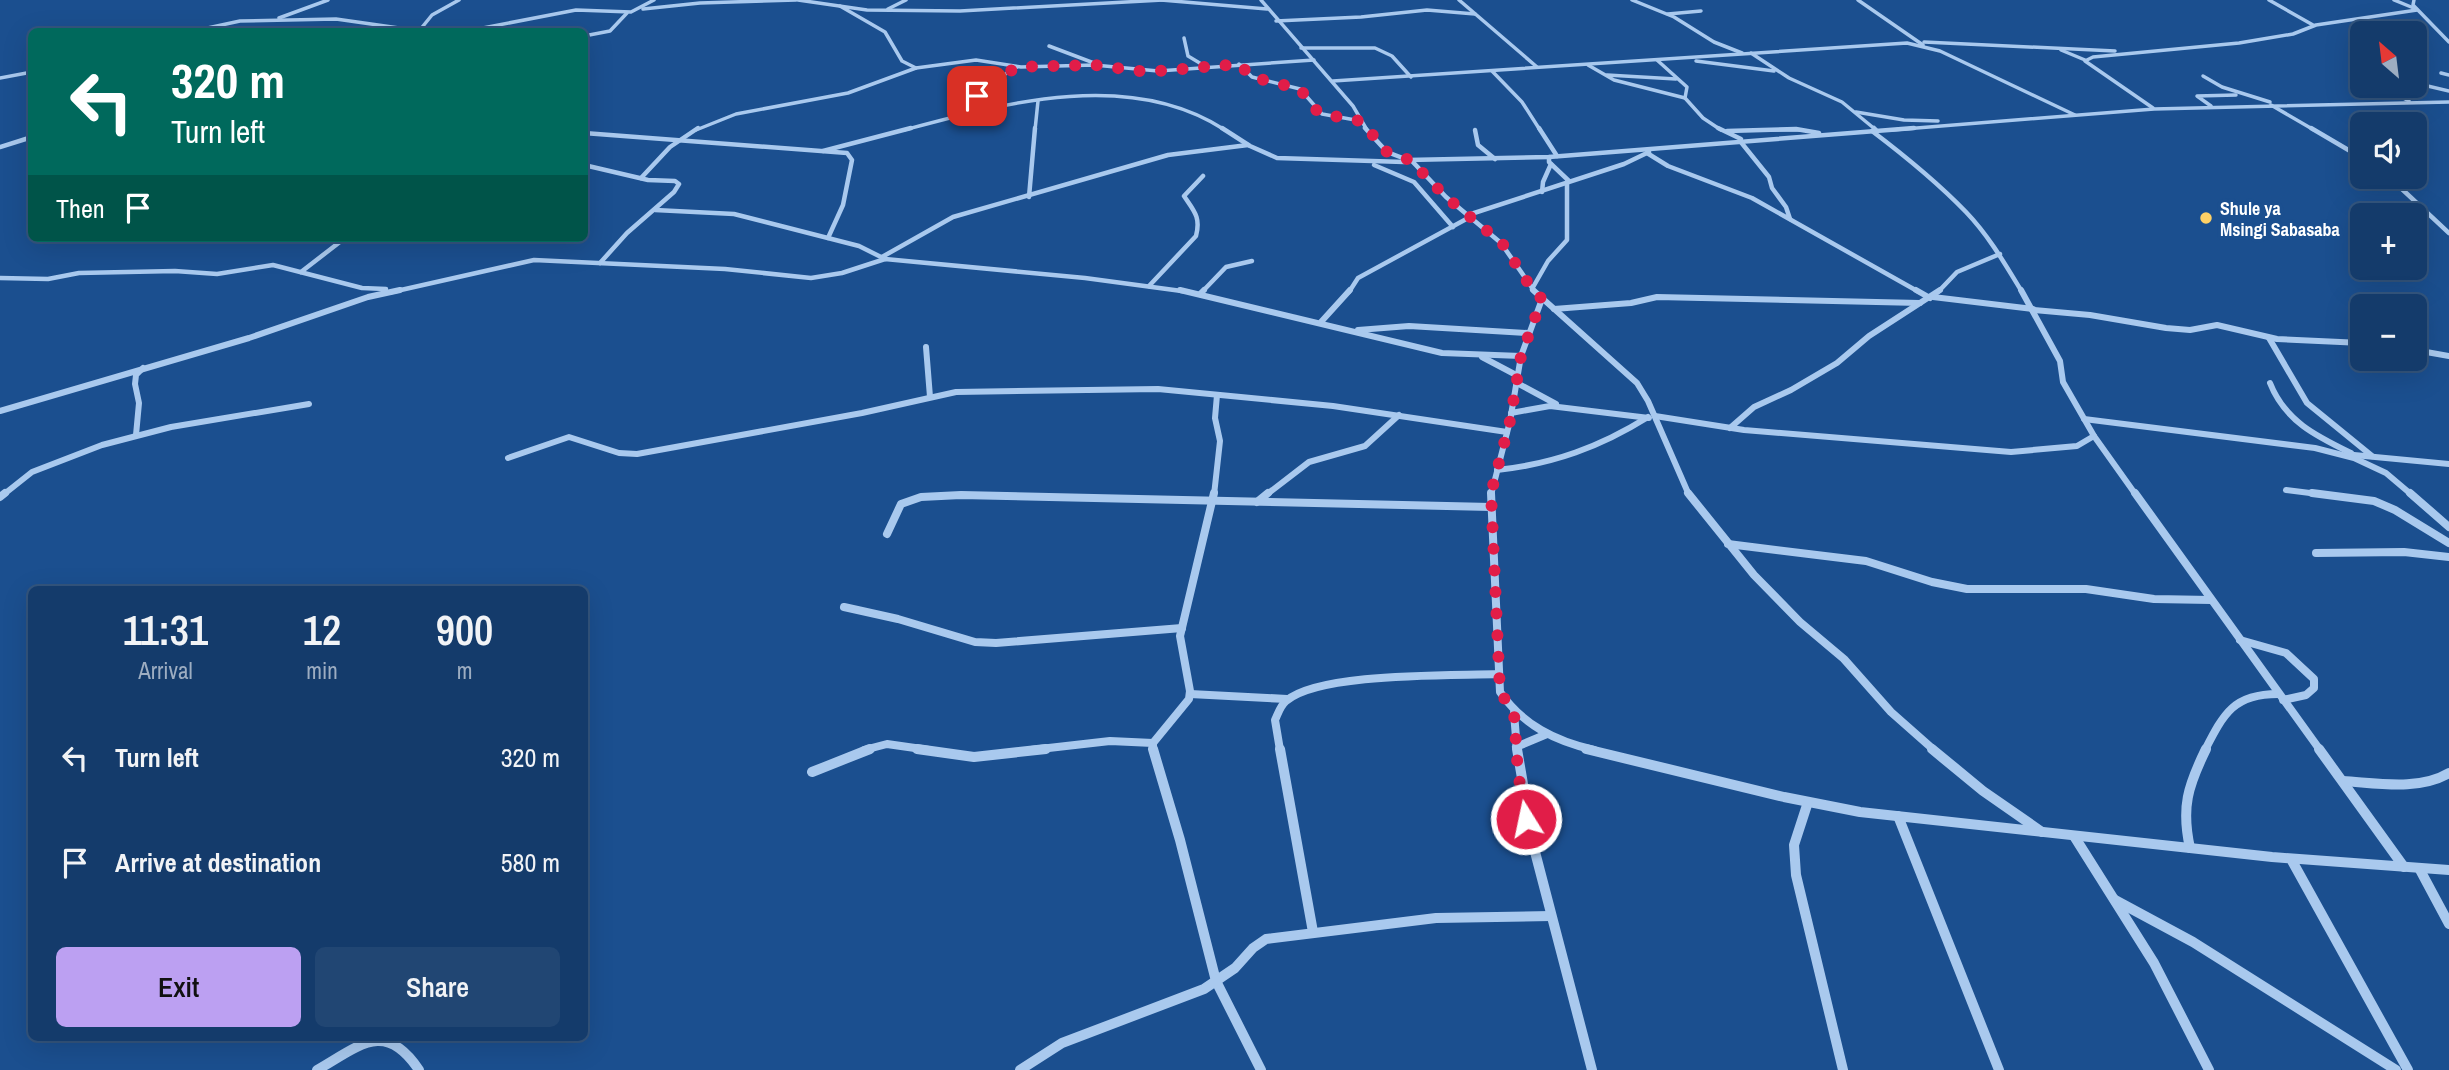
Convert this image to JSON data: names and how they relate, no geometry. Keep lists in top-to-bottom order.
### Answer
{
  "places": ["Shule ya Msingi Sabasaba"],
  "north": "top left",
  "page": {
    "map_buttons": ["+", "−"],
    "turn": ["320 m", "Turn left"],
    "then": "Then",
    "eta": [
      "11:31",
      "Arrival",
      "12",
      "min",
      "900",
      "m"
    ],
    "list": [
      {
        "name": "Turn left",
        "value": "320 m"
      },
      {
        "name": "Arrive at destination",
        "value": "580 m"
      }
    ],
    "buttons": ["Exit", "Share"]
  }
}
